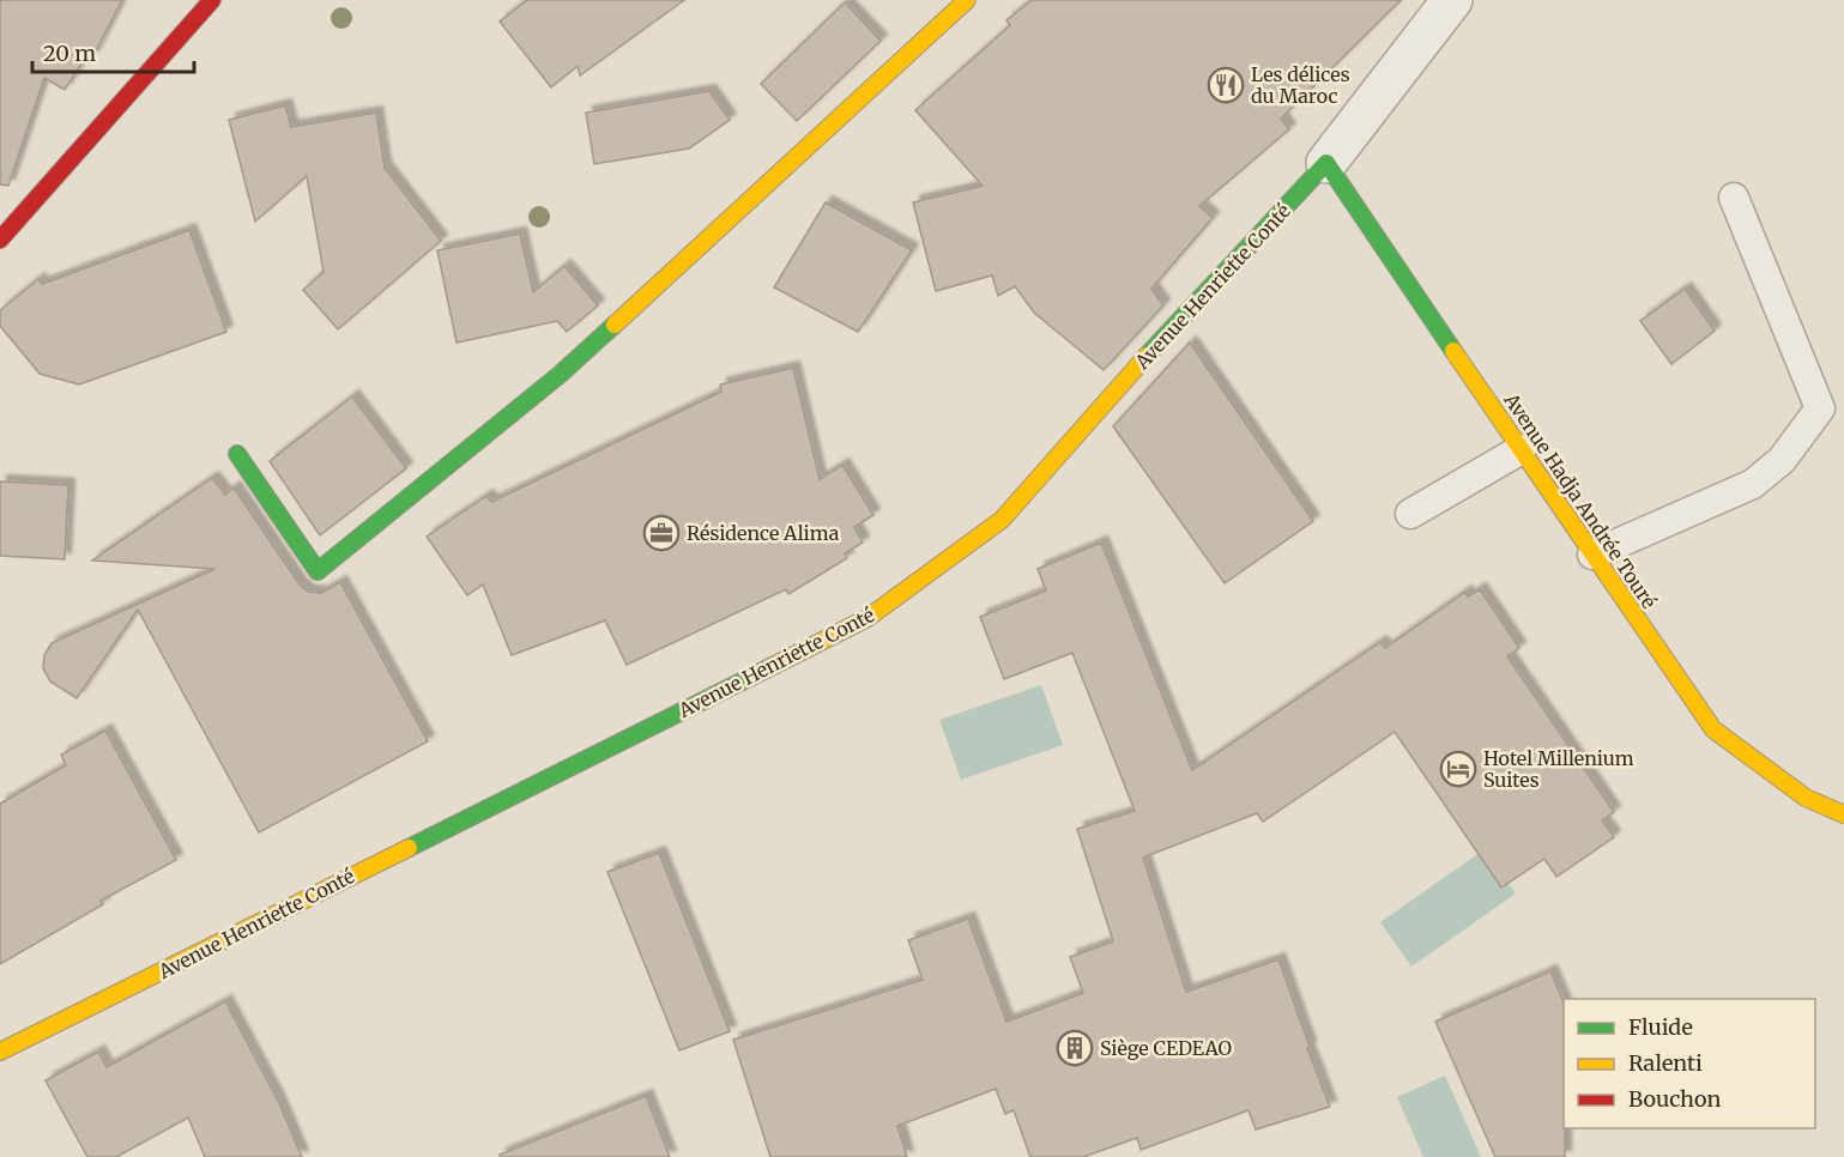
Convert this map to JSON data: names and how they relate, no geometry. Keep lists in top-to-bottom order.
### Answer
{
  "streets": {
    "main road": ["Avenue Henriette Conté", "Avenue Hadja Andrée Touré"]
  },
  "crossings": [
    ["Avenue Henriette Conté", "Avenue Hadja Andrée Touré"]
  ],
  "places": {
    "restaurant": ["Les délices du Maroc"],
    "office": ["Résidence Alima"],
    "hotel": ["Hotel Millenium Suites"],
    "building": ["Siège CEDEAO"]
  },
  "legend": ["Fluide", "Ralenti", "Bouchon"],
  "scale_bar": "20 m"
}
